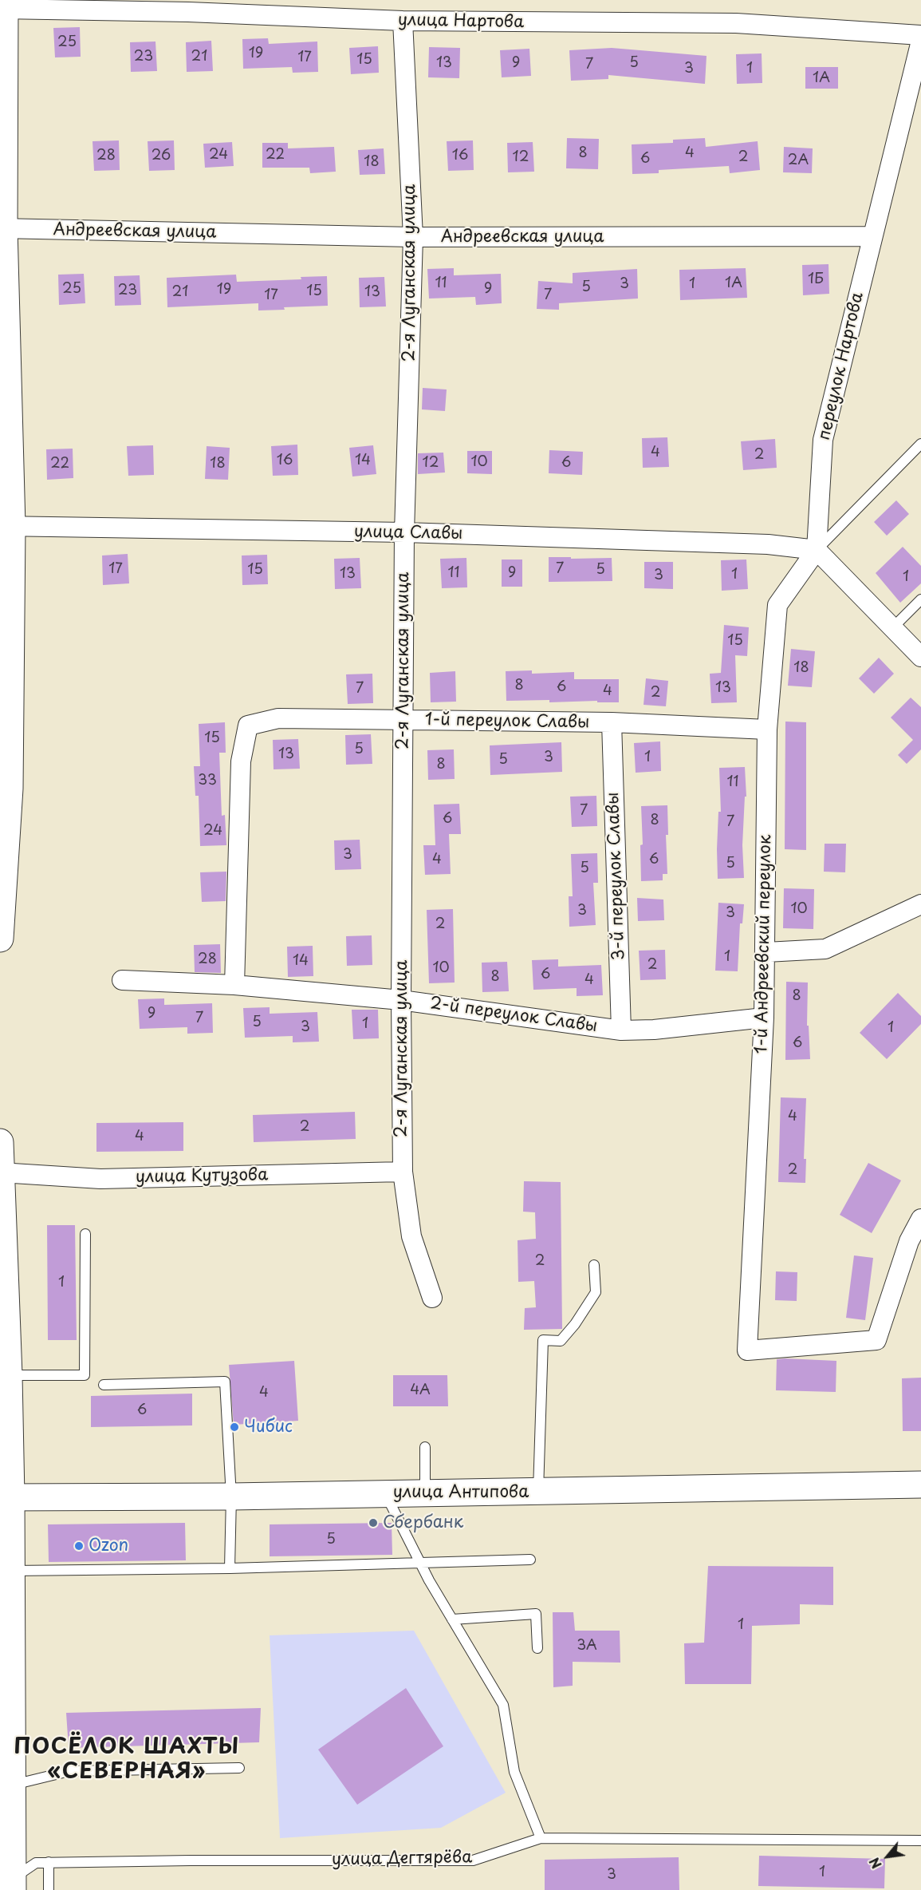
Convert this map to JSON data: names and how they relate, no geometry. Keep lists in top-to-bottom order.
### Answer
{
  "streets": {
    "main road": ["улица Антипова"],
    "street": [
      "улица Нартова",
      "Андреевская улица",
      "2-я Луганская улица",
      "переулок Нартова",
      "улица Славы",
      "1-й переулок Славы",
      "3-й переулок Славы",
      "1-й Андреевский переулок",
      "2-й переулок Славы",
      "улица Кутузова"
    ],
    "lane": ["улица Дегтярёва"]
  },
  "crossings": [
    ["улица Нартова", "2-я Луганская улица"],
    ["Андреевская улица", "2-я Луганская улица"],
    ["Андреевская улица", "переулок Нартова"],
    ["2-я Луганская улица", "улица Славы"],
    ["2-я Луганская улица", "1-й переулок Славы"],
    ["2-я Луганская улица", "2-й переулок Славы"],
    ["2-я Луганская улица", "улица Кутузова"],
    ["переулок Нартова", "улица Славы"],
    ["переулок Нартова", "1-й Андреевский переулок"],
    ["улица Славы", "1-й Андреевский переулок"],
    ["1-й переулок Славы", "3-й переулок Славы"],
    ["1-й переулок Славы", "1-й Андреевский переулок"],
    ["1-й переулок Славы", "2-й переулок Славы"],
    ["3-й переулок Славы", "2-й переулок Славы"],
    ["1-й Андреевский переулок", "2-й переулок Славы"]
  ],
  "districts": ["ПОСЁЛОК ШАХТЫ «СЕВЕРНАЯ»"],
  "places": ["Чибис", "Сбербанк", "Ozon"],
  "house_numbers": [
    "25",
    "19",
    "23",
    "21",
    "17",
    "15",
    "13",
    "9",
    "5",
    "7",
    "3",
    "1",
    "1А",
    "8",
    "4",
    "24",
    "22",
    "28",
    "26",
    "16",
    "12",
    "2",
    "6",
    "2А",
    "18",
    "1Б",
    "11",
    "1А",
    "3",
    "1",
    "5",
    "25",
    "9",
    "19",
    "23",
    "15",
    "21",
    "13",
    "17",
    "7",
    "4",
    "2",
    "16",
    "14",
    "10",
    "12",
    "6",
    "22",
    "18",
    "17",
    "7",
    "15",
    "5",
    "11",
    "9",
    "13",
    "1",
    "3",
    "1",
    "15",
    "18",
    "8",
    "6",
    "13",
    "7",
    "4",
    "2",
    "15",
    "5",
    "13",
    "3",
    "1",
    "5",
    "8",
    "33",
    "11",
    "7",
    "6",
    "8",
    "7",
    "24",
    "3",
    "4",
    "6",
    "5",
    "5",
    "10",
    "3",
    "3",
    "2",
    "1",
    "28",
    "14",
    "2",
    "10",
    "6",
    "8",
    "4",
    "8",
    "9",
    "7",
    "5",
    "1",
    "3",
    "1",
    "6",
    "4",
    "2",
    "4",
    "2",
    "2",
    "1",
    "4А",
    "4",
    "6",
    "5",
    "1",
    "3А",
    "1",
    "3"
  ],
  "north": "bottom left"
}
